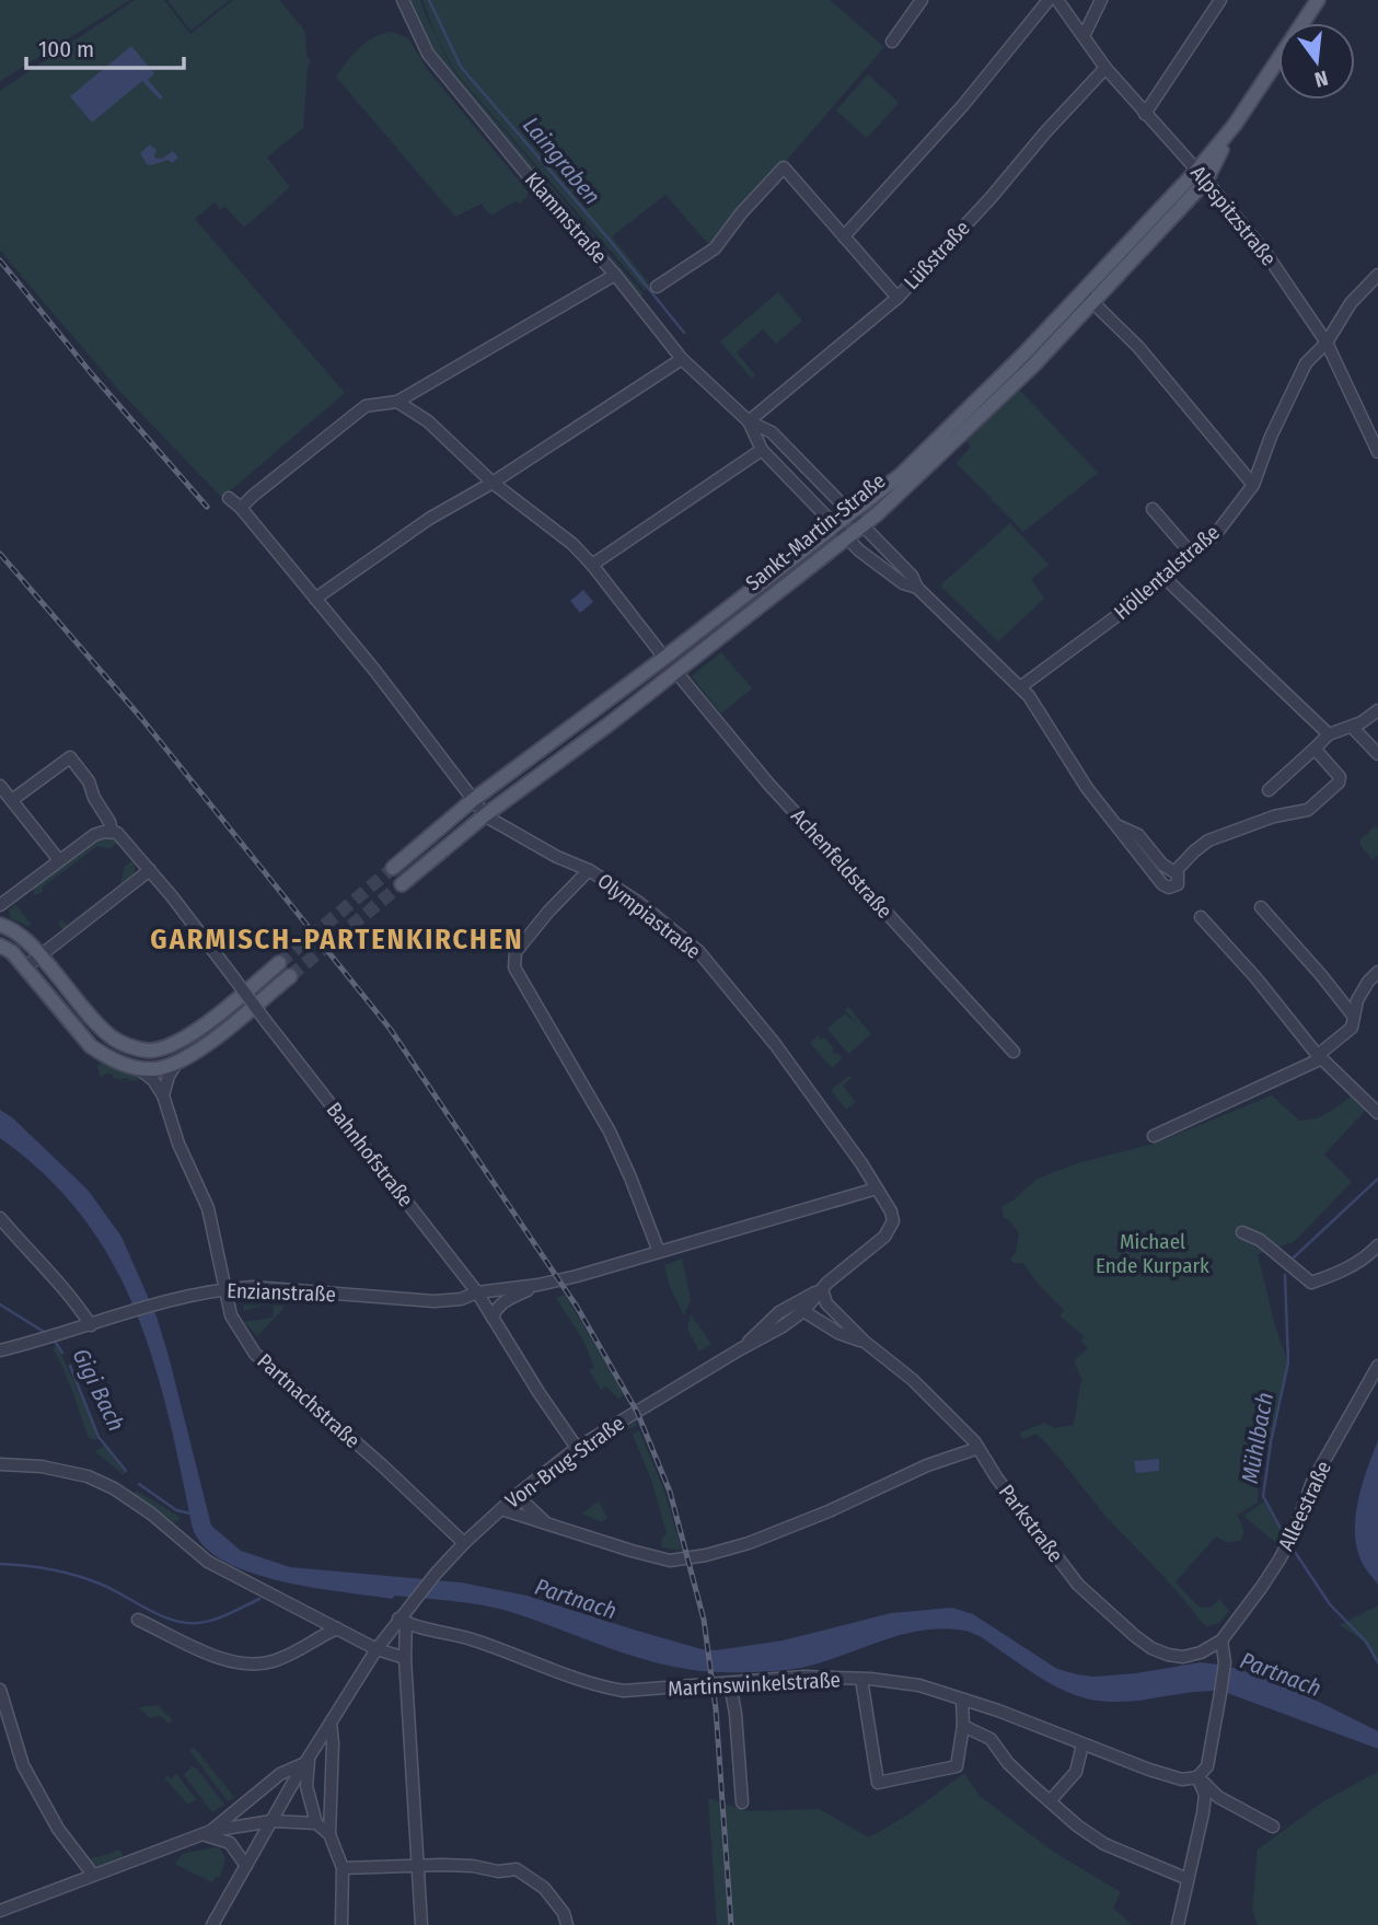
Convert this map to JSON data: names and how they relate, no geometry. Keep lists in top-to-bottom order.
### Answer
{
  "streets": {
    "main road": ["Sankt-Martin-Straße"],
    "street": [
      "Alpspitzstraße",
      "Klammstraße",
      "Lüßstraße",
      "Höllentalstraße",
      "Achenfeldstraße",
      "Olympiastraße",
      "Bahnhofstraße",
      "Enzianstraße",
      "Partnachstraße",
      "Von-Brug-Straße",
      "Alleestraße",
      "Parkstraße",
      "Martinswinkelstraße"
    ]
  },
  "crossings": [
    ["Alpspitzstraße", "Lüßstraße"],
    ["Alpspitzstraße", "Sankt-Martin-Straße"],
    ["Alpspitzstraße", "Höllentalstraße"],
    ["Klammstraße", "Lüßstraße"],
    ["Klammstraße", "Sankt-Martin-Straße"],
    ["Klammstraße", "Höllentalstraße"],
    ["Sankt-Martin-Straße", "Achenfeldstraße"],
    ["Sankt-Martin-Straße", "Olympiastraße"],
    ["Olympiastraße", "Von-Brug-Straße"],
    ["Olympiastraße", "Parkstraße"],
    ["Bahnhofstraße", "Enzianstraße"],
    ["Bahnhofstraße", "Von-Brug-Straße"],
    ["Enzianstraße", "Partnachstraße"],
    ["Partnachstraße", "Von-Brug-Straße"],
    ["Von-Brug-Straße", "Parkstraße"],
    ["Von-Brug-Straße", "Martinswinkelstraße"],
    ["Alleestraße", "Parkstraße"]
  ],
  "districts": ["GARMISCH-PARTENKIRCHEN"],
  "water": [
    "Laingraben",
    "Gigi Bach",
    "Mühlbach",
    "Partnach"
  ],
  "parks": ["Michael Ende Kurpark"],
  "scale_bar": "100 m",
  "north": "bottom"
}
